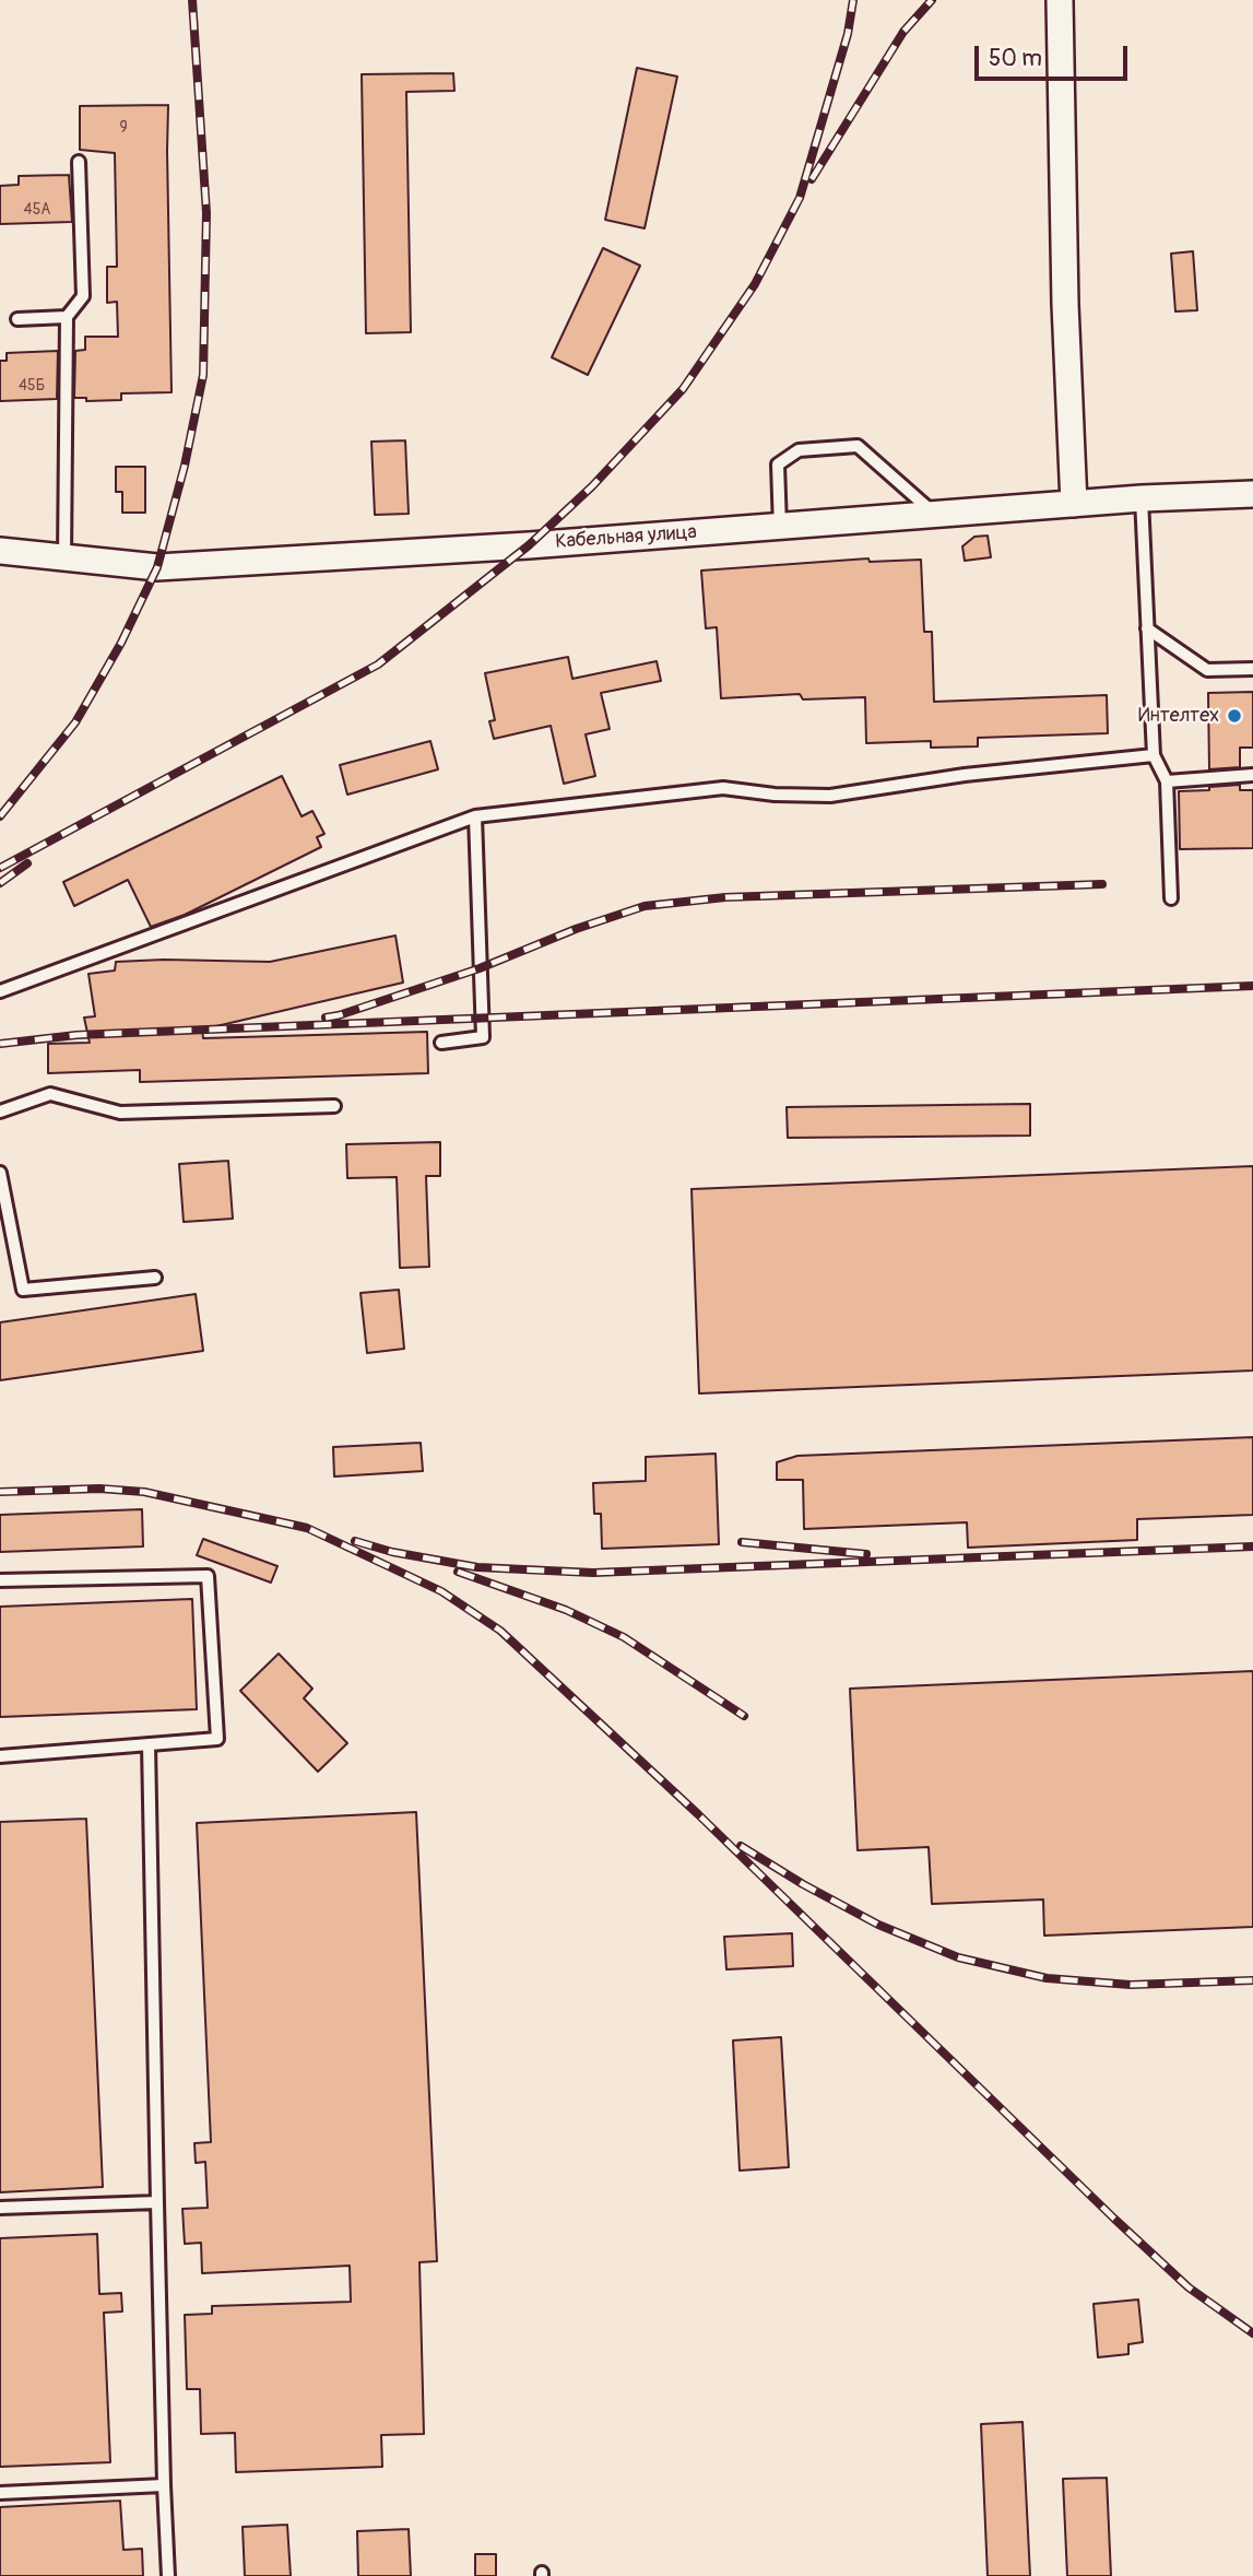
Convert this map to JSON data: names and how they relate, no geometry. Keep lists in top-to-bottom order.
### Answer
{
  "streets": {
    "street": ["Кабельная улица"]
  },
  "places": ["Интелтех"],
  "house_numbers": ["9", "45А", "45Б"],
  "scale_bar": "50 m"
}
